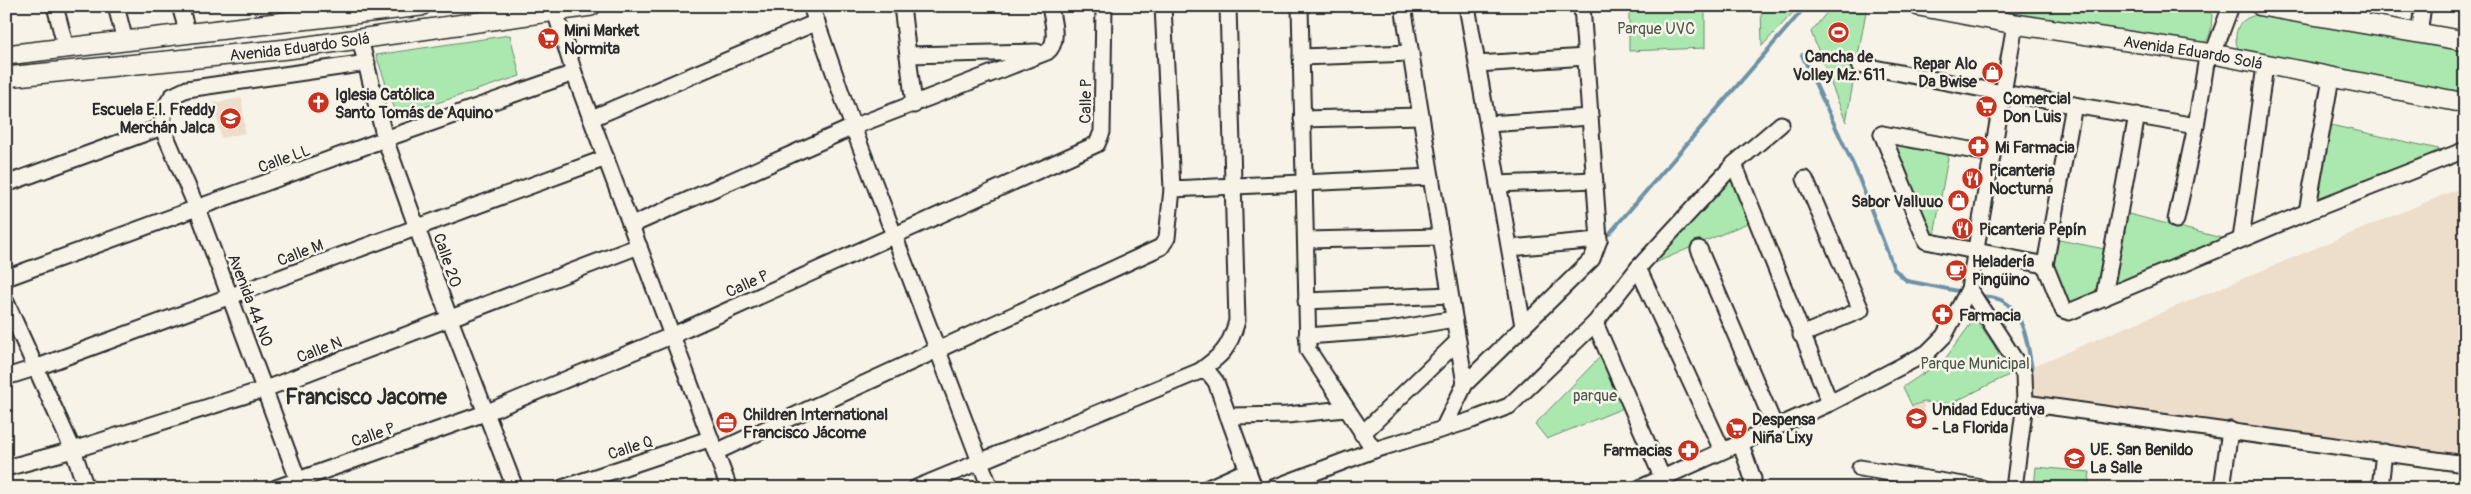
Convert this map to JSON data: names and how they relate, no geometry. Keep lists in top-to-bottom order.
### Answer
{
  "streets": {
    "main road": ["Avenida Eduardo Solá"],
    "street": [
      "Calle P",
      "Calle LL",
      "Calle M",
      "Calle 20",
      "Avenida 44 NO",
      "Calle N",
      "Calle Q"
    ]
  },
  "crossings": [
    ["Avenida Eduardo Solá", "Calle 20"],
    ["Calle P", "Calle 20"],
    ["Calle P", "Avenida 44 NO"],
    ["Calle LL", "Calle 20"],
    ["Calle LL", "Avenida 44 NO"],
    ["Calle M", "Calle 20"],
    ["Calle M", "Avenida 44 NO"],
    ["Calle 20", "Calle N"],
    ["Avenida 44 NO", "Calle N"]
  ],
  "districts": ["Francisco Jacome"],
  "parks": ["Parque UVC", "Parque Municipal", "parque"],
  "places": {
    "sports": ["Cancha de Volley Mz. 611"],
    "supermarket": ["Mini Market Normita", "Comercial Don Luis", "Despensa Niña Lixy"],
    "shop": ["Repar Alo Da Bwise", "Sabor Valluuo"],
    "church": ["Iglesia Católica Santo Tomás de Aquino"],
    "school or university": ["Escuela E.I. Freddy Merchán Jalca", "Unidad Educativa - La Florida", "UE. San Benildo La Salle"],
    "pharmacy": ["Mi Farmacia", "Farmacia", "Farmacias"],
    "restaurant": ["Picanteria Nocturna", "Picanteria Pepín"],
    "cafe": ["Heladería Pingüino"],
    "office": ["Children International Francisco Jácome"]
  }
}
